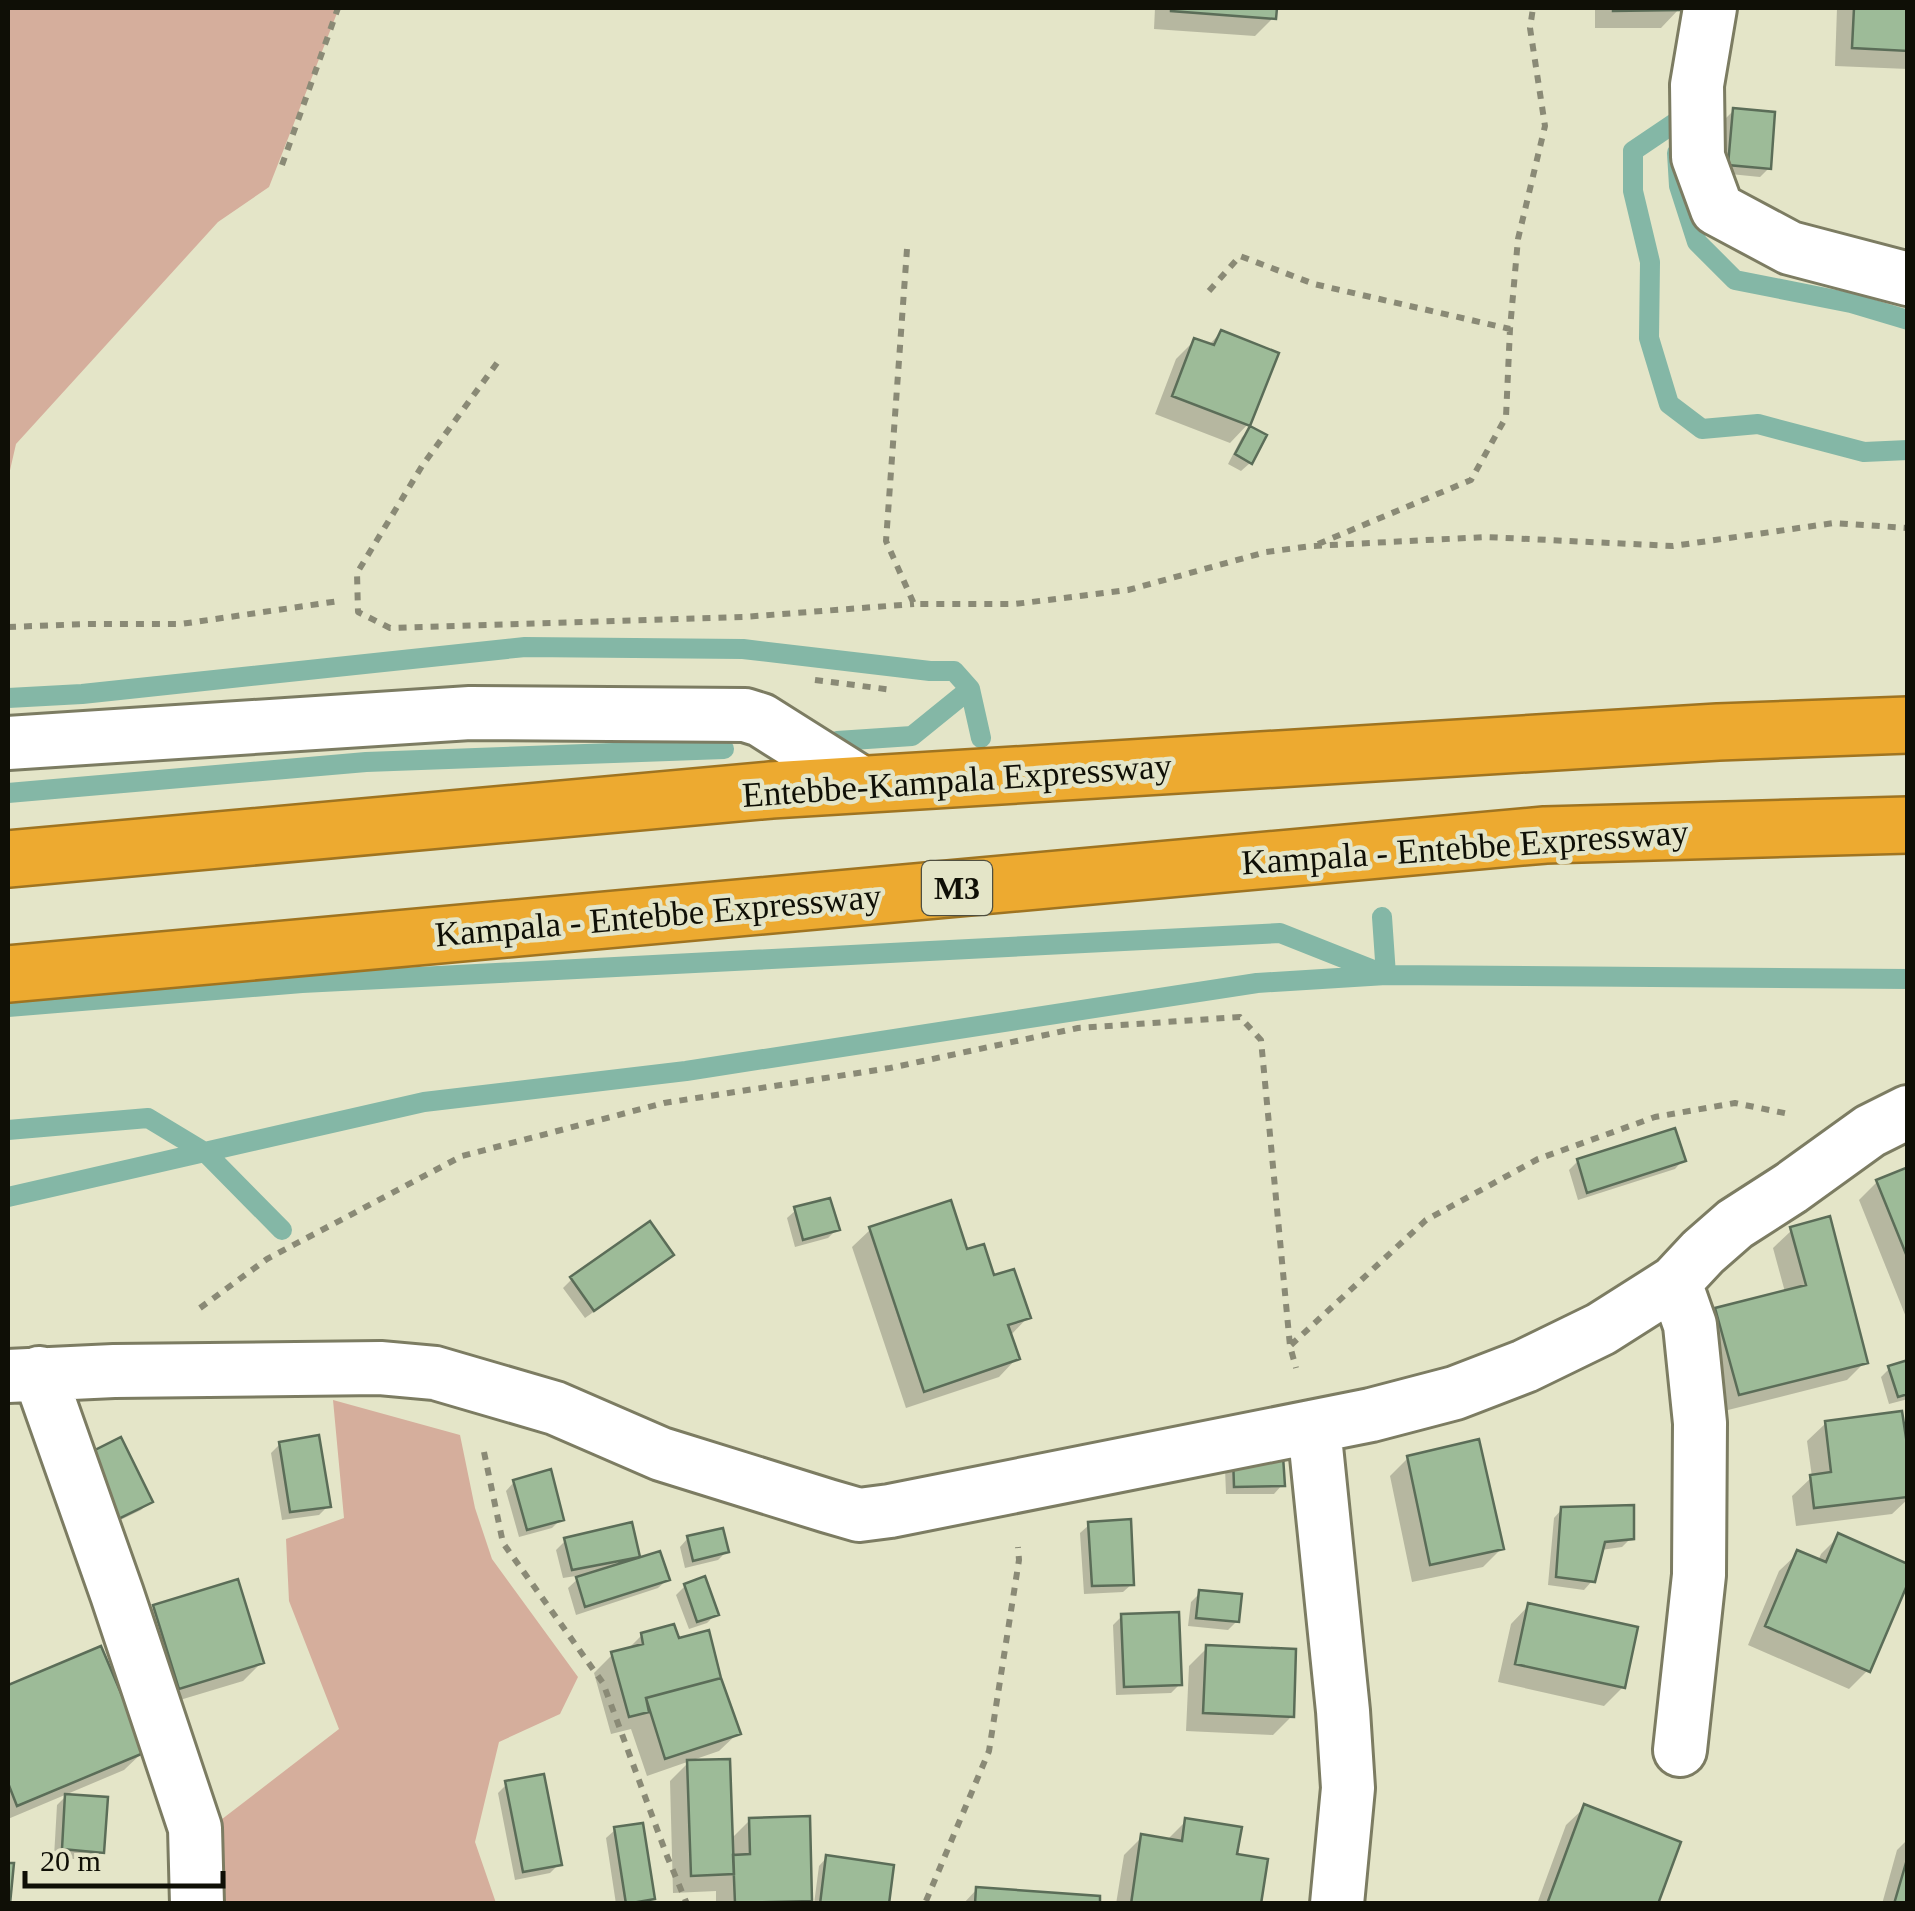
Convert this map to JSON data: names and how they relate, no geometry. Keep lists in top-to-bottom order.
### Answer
{
  "streets": {
    "highway": ["Entebbe-Kampala Expressway", "Kampala - Entebbe Expressway", "M3"]
  },
  "scale_bar": "20 m"
}
